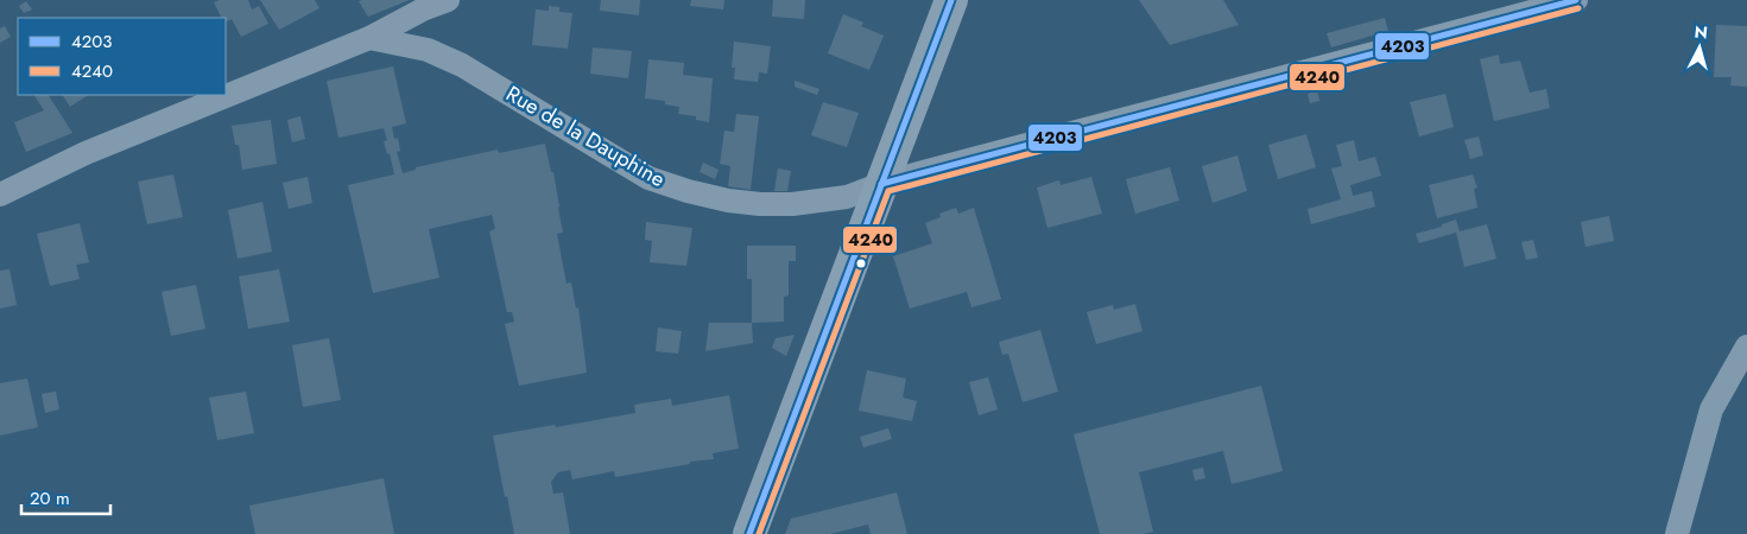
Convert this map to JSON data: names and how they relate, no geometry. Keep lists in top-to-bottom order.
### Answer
{
  "streets": {
    "street": ["Rue de la Dauphine"]
  },
  "lines": ["transit line 4203", "transit line 4240"],
  "legend": ["4203", "4240"],
  "scale_bar": "20 m",
  "north": "top"
}
